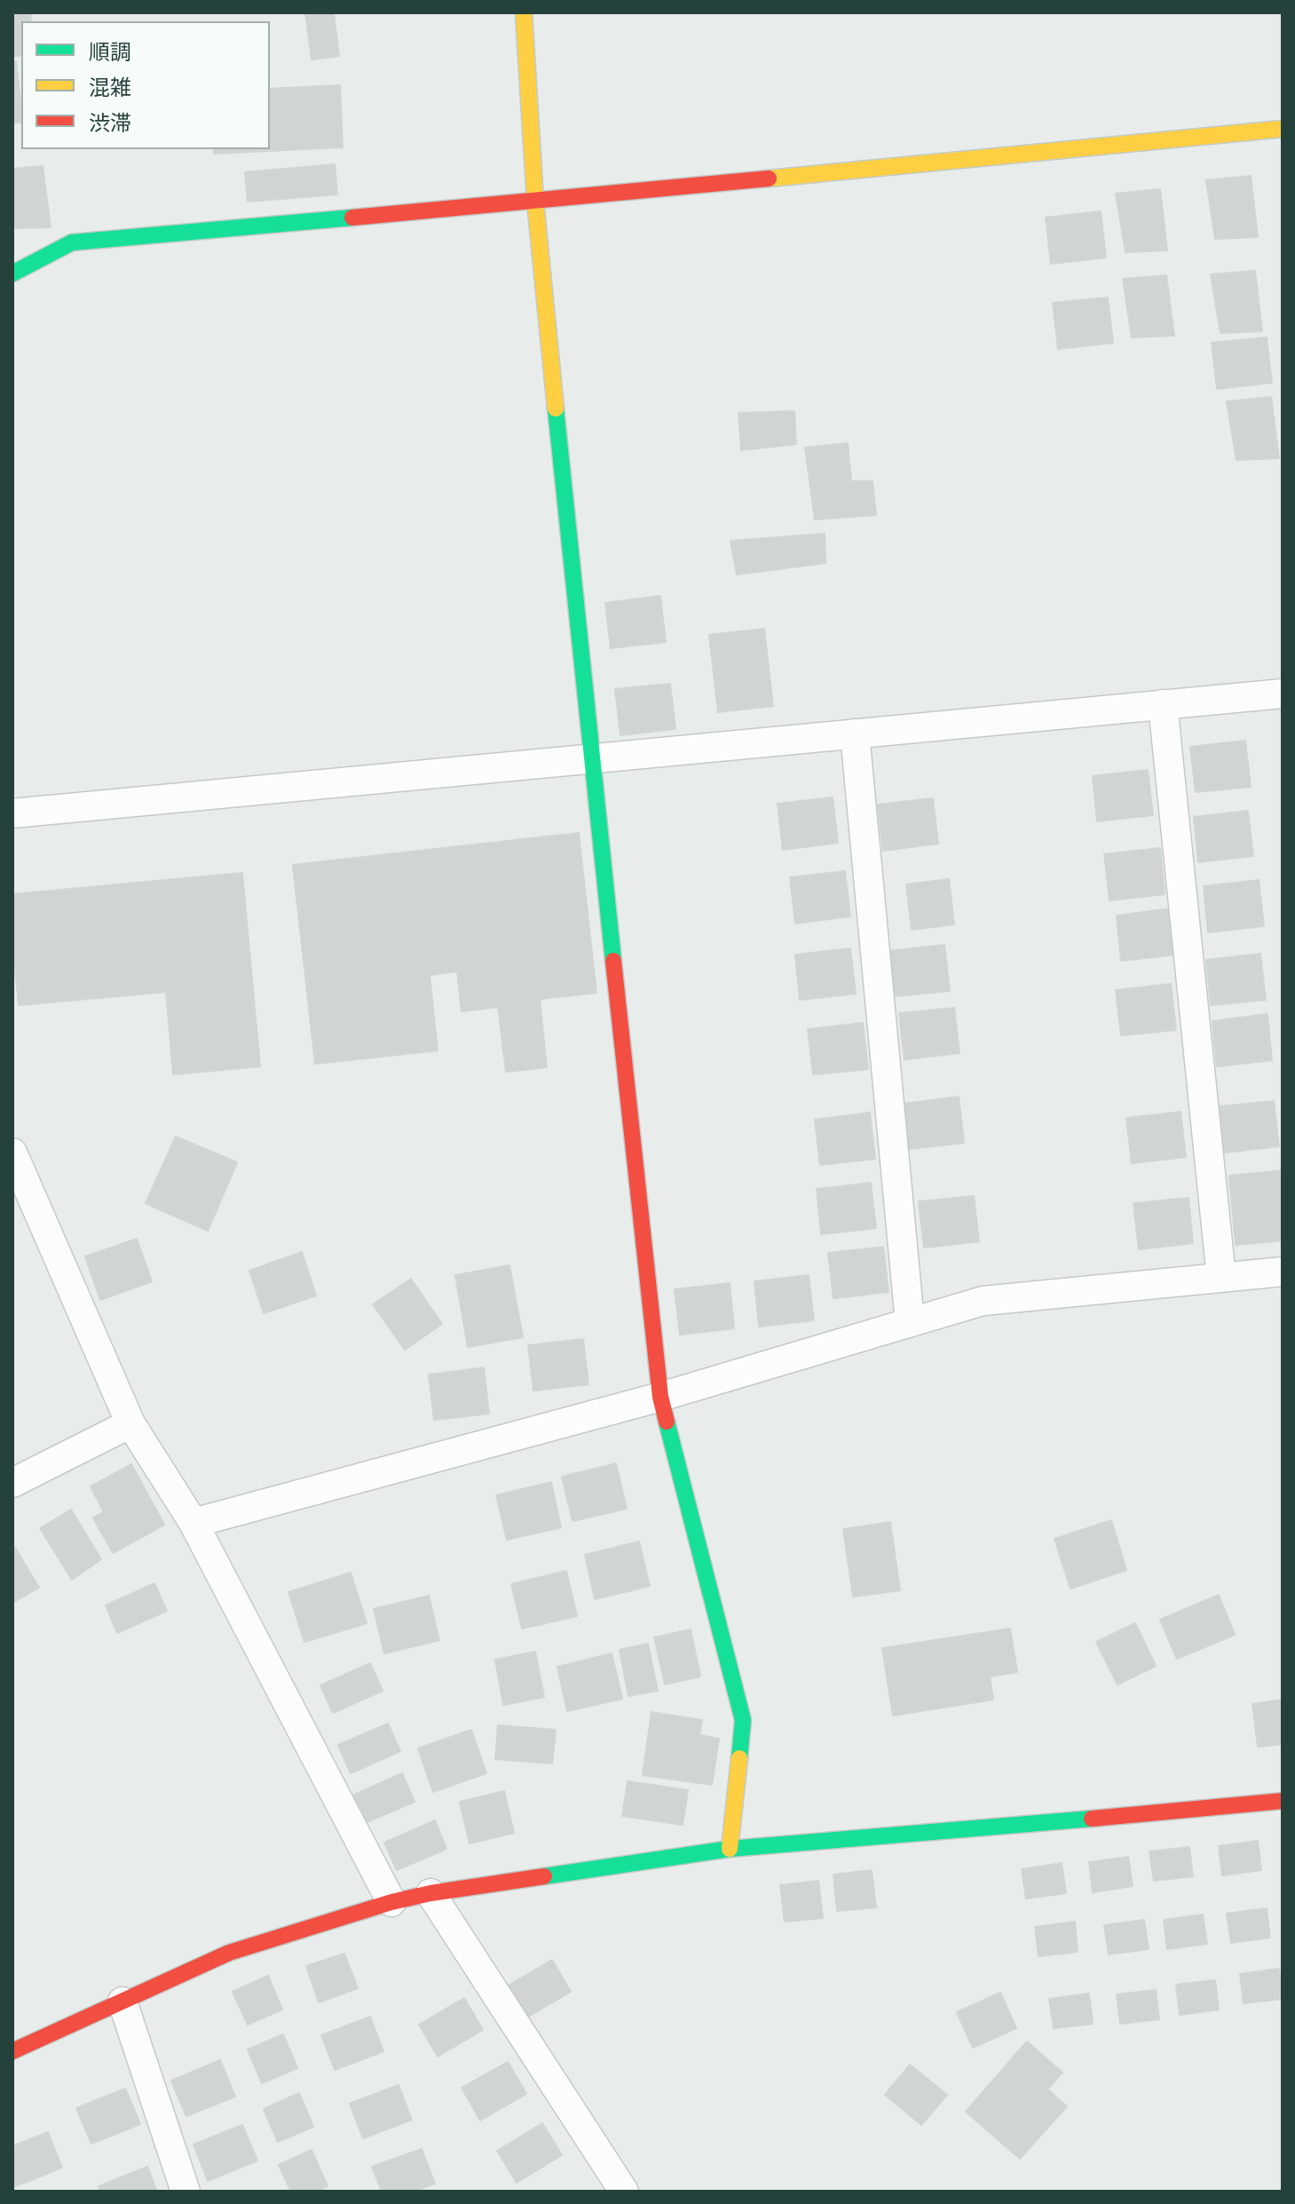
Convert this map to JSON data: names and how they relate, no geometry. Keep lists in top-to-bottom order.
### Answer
{
  "legend": ["順調", "混雑", "渋滞"]
}
